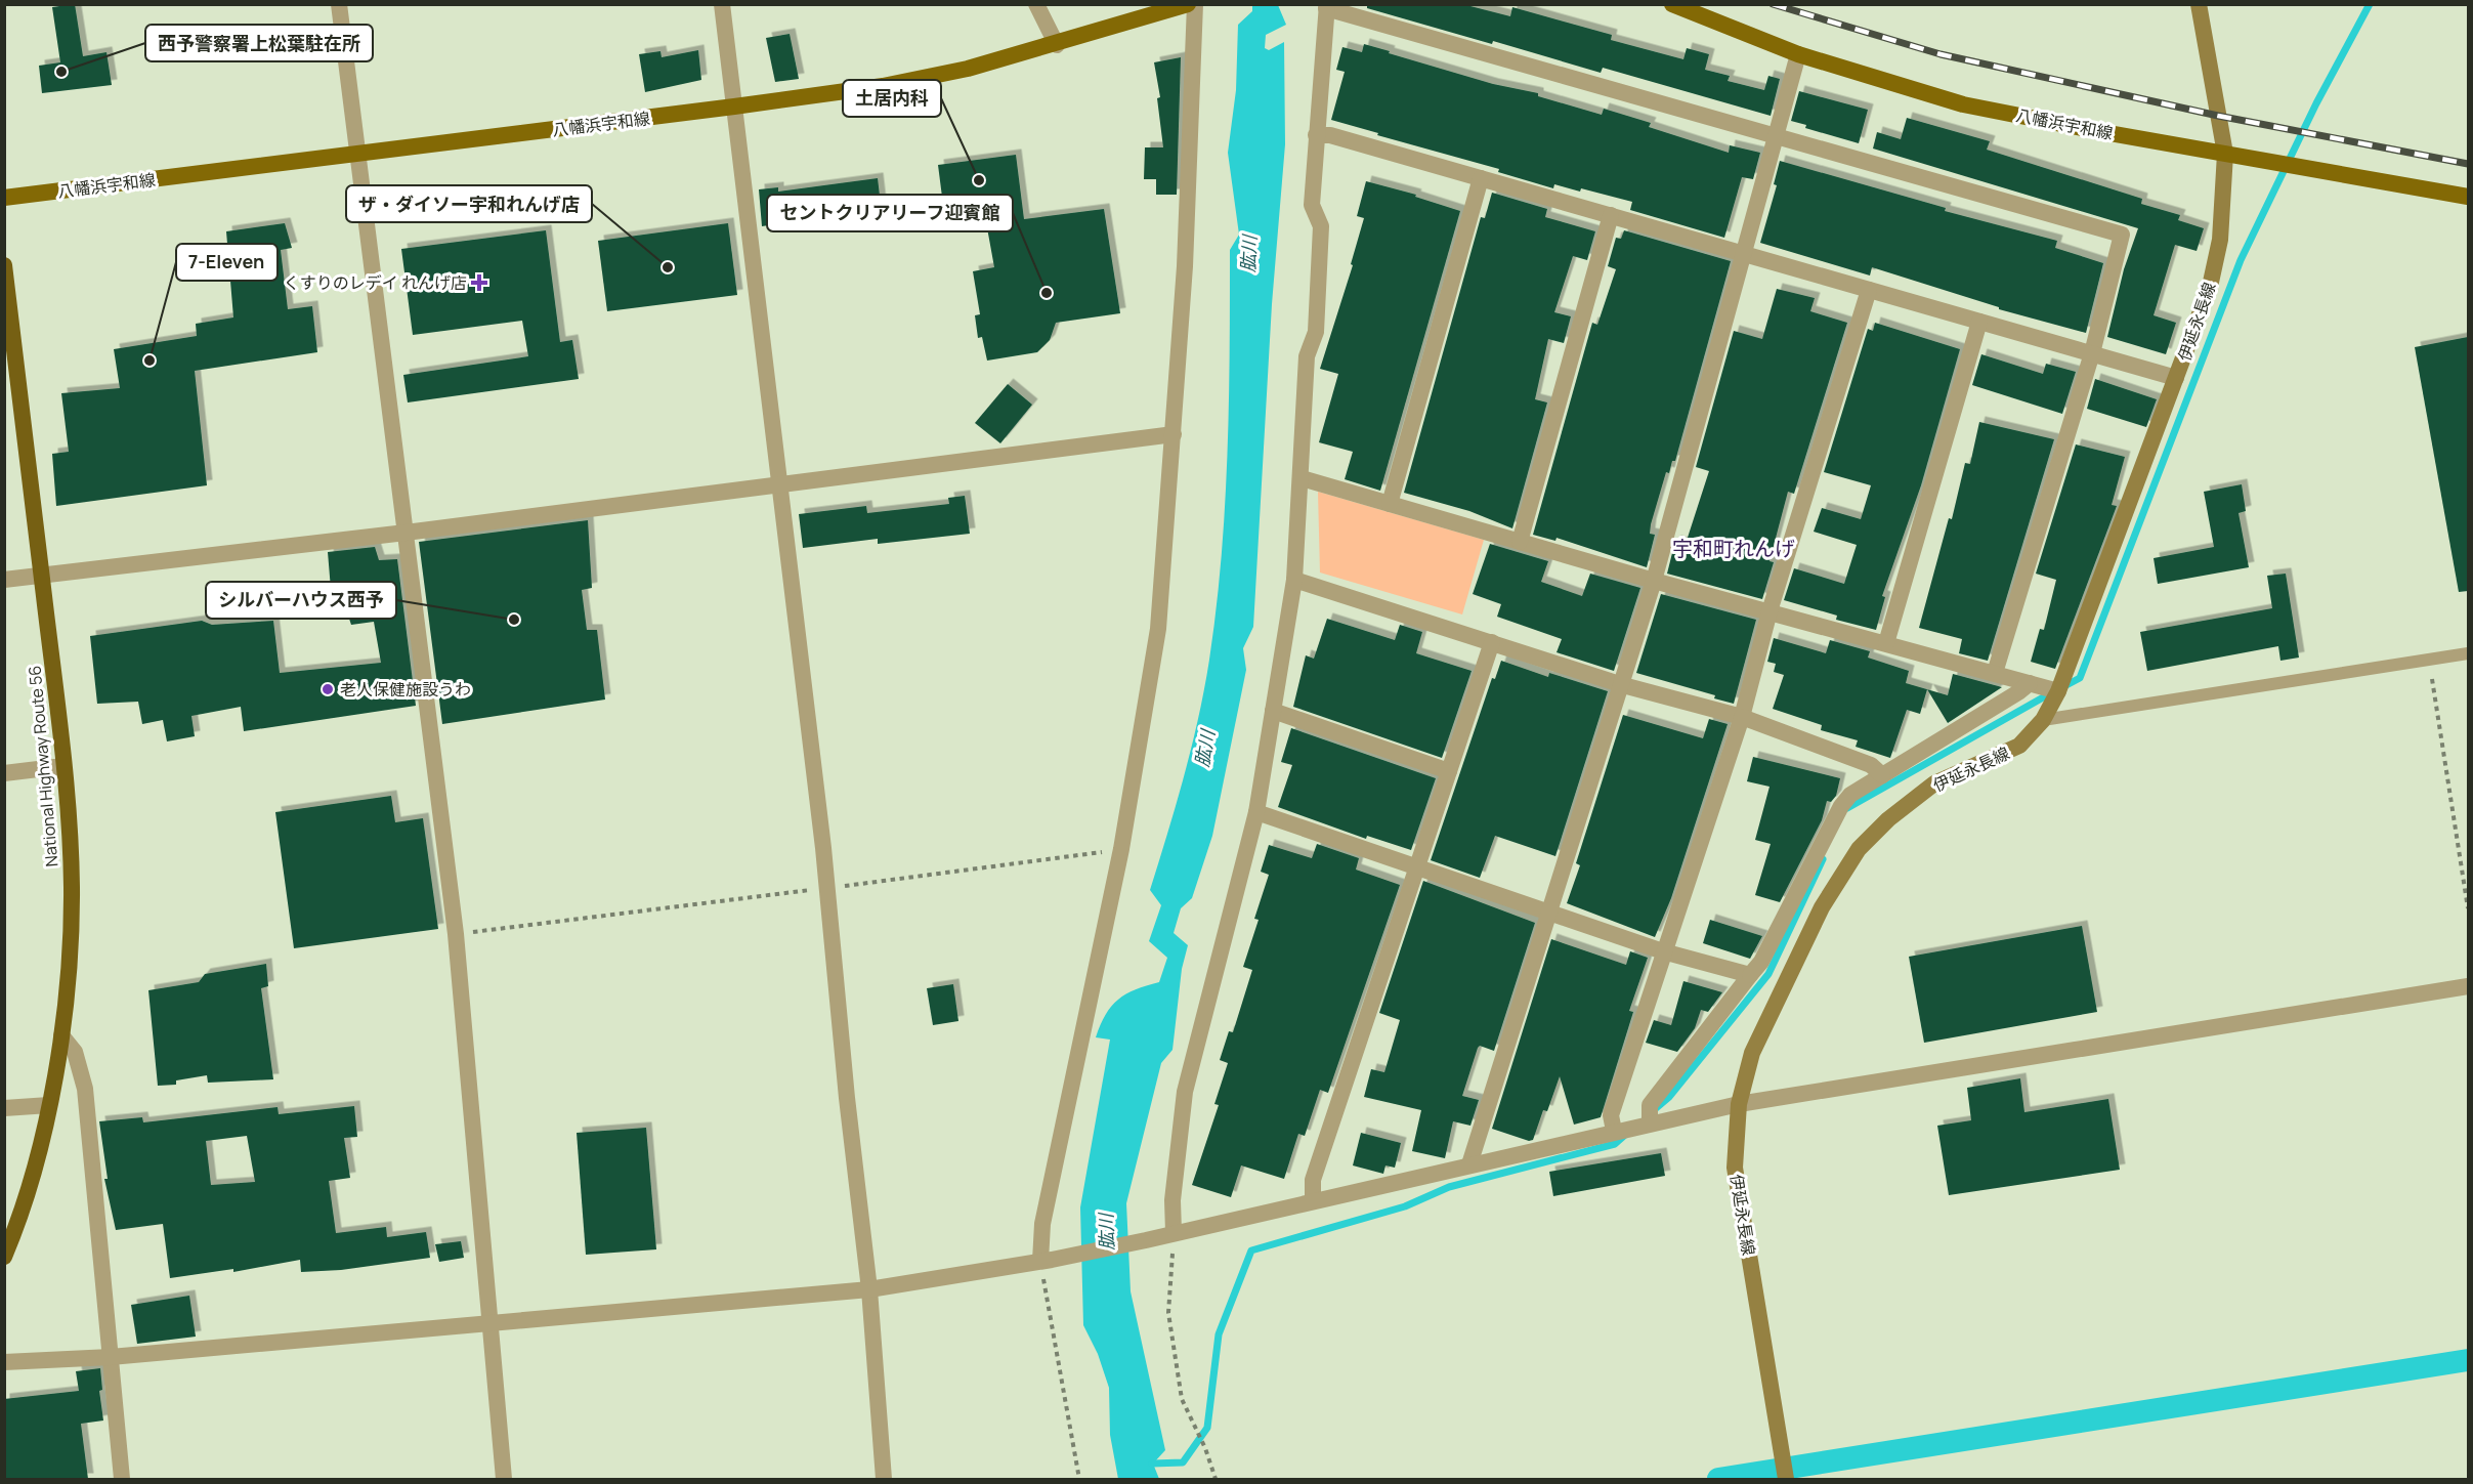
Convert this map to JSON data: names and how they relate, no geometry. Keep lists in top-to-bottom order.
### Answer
{
  "streets": {
    "highway": ["National Highway Route 56"],
    "main road": ["八幡浜宇和線", "伊延永長線"]
  },
  "crossings": [
    ["八幡浜宇和線", "伊延永長線"]
  ],
  "districts": ["宇和町れんげ"],
  "water": ["肱川"],
  "places": {
    "other": [
      "西予警察署上松葉駐在所",
      "土居内科",
      "ザ・ダイソー宇和れんげ店",
      "セントクリアリーフ迎賓館",
      "7-Eleven",
      "シルバーハウス西予",
      "老人保健施設うわ"
    ],
    "health": ["くすりのレデイ れんげ店"]
  }
}
